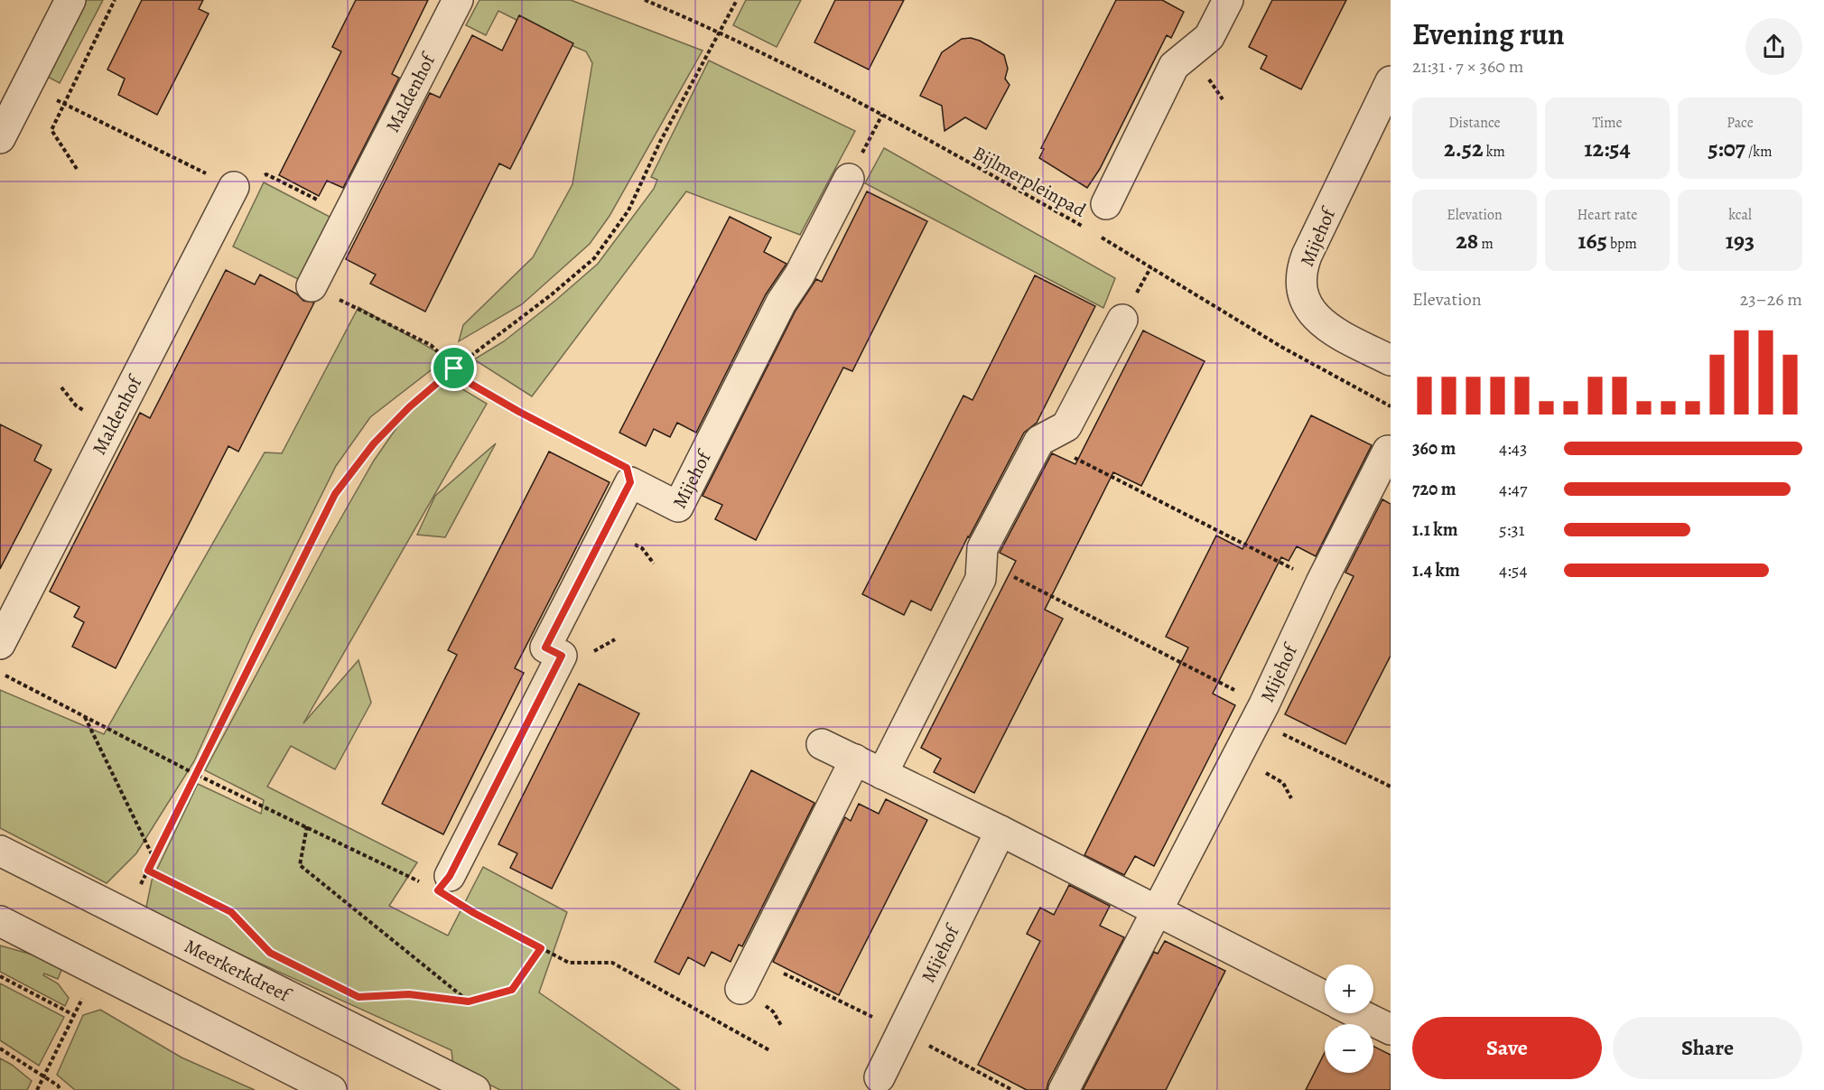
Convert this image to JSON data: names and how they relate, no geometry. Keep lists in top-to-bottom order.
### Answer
{
  "streets": {
    "street": ["Maldenhof", "Mijehof", "Meerkerkdreef"],
    "path": ["Bijlmerpleinpad"]
  },
  "page": {
    "heading": ["Evening run", "21:31 · 7 × 360 m"],
    "stats": [
      ["Distance", "2.52 km"],
      ["Time", "12:54"],
      ["Pace", "5:07 /km"],
      ["Elevation", "28 m"],
      ["Heart rate", "165 bpm"],
      ["kcal", "193"]
    ],
    "chart": ["Elevation", "23–26 m"],
    "list": [
      {
        "name": "360 m",
        "note": "4:43"
      },
      {
        "name": "720 m",
        "note": "4:47"
      },
      {
        "name": "1.1 km",
        "note": "5:31"
      },
      {
        "name": "1.4 km",
        "note": "4:54"
      }
    ],
    "map_buttons": ["+", "−"],
    "buttons": ["Save", "Share"]
  }
}
